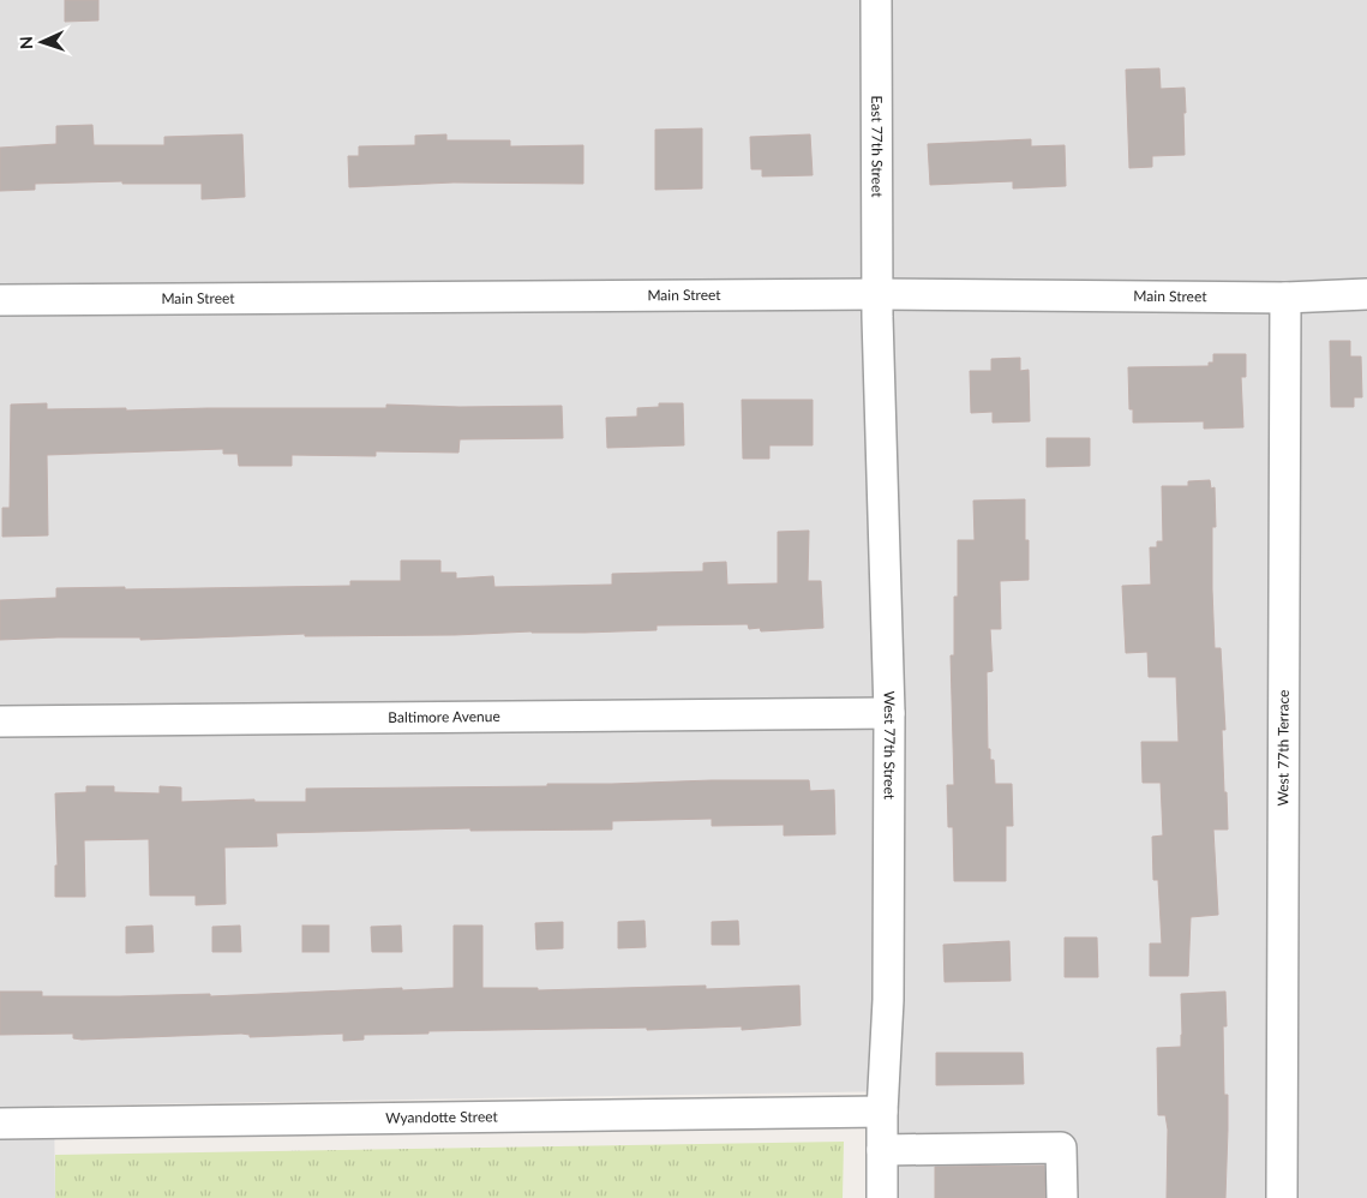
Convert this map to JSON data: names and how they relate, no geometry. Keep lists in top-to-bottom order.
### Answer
{
  "streets": {
    "street": [
      "East 77th Street",
      "Main Street",
      "Baltimore Avenue",
      "West 77th Street",
      "West 77th Terrace",
      "Wyandotte Street"
    ]
  },
  "crossings": [
    ["East 77th Street", "Main Street"],
    ["East 77th Street", "West 77th Street"],
    ["Main Street", "West 77th Street"],
    ["Main Street", "West 77th Terrace"],
    ["Baltimore Avenue", "West 77th Street"],
    ["West 77th Street", "Wyandotte Street"]
  ],
  "north": "left"
}
